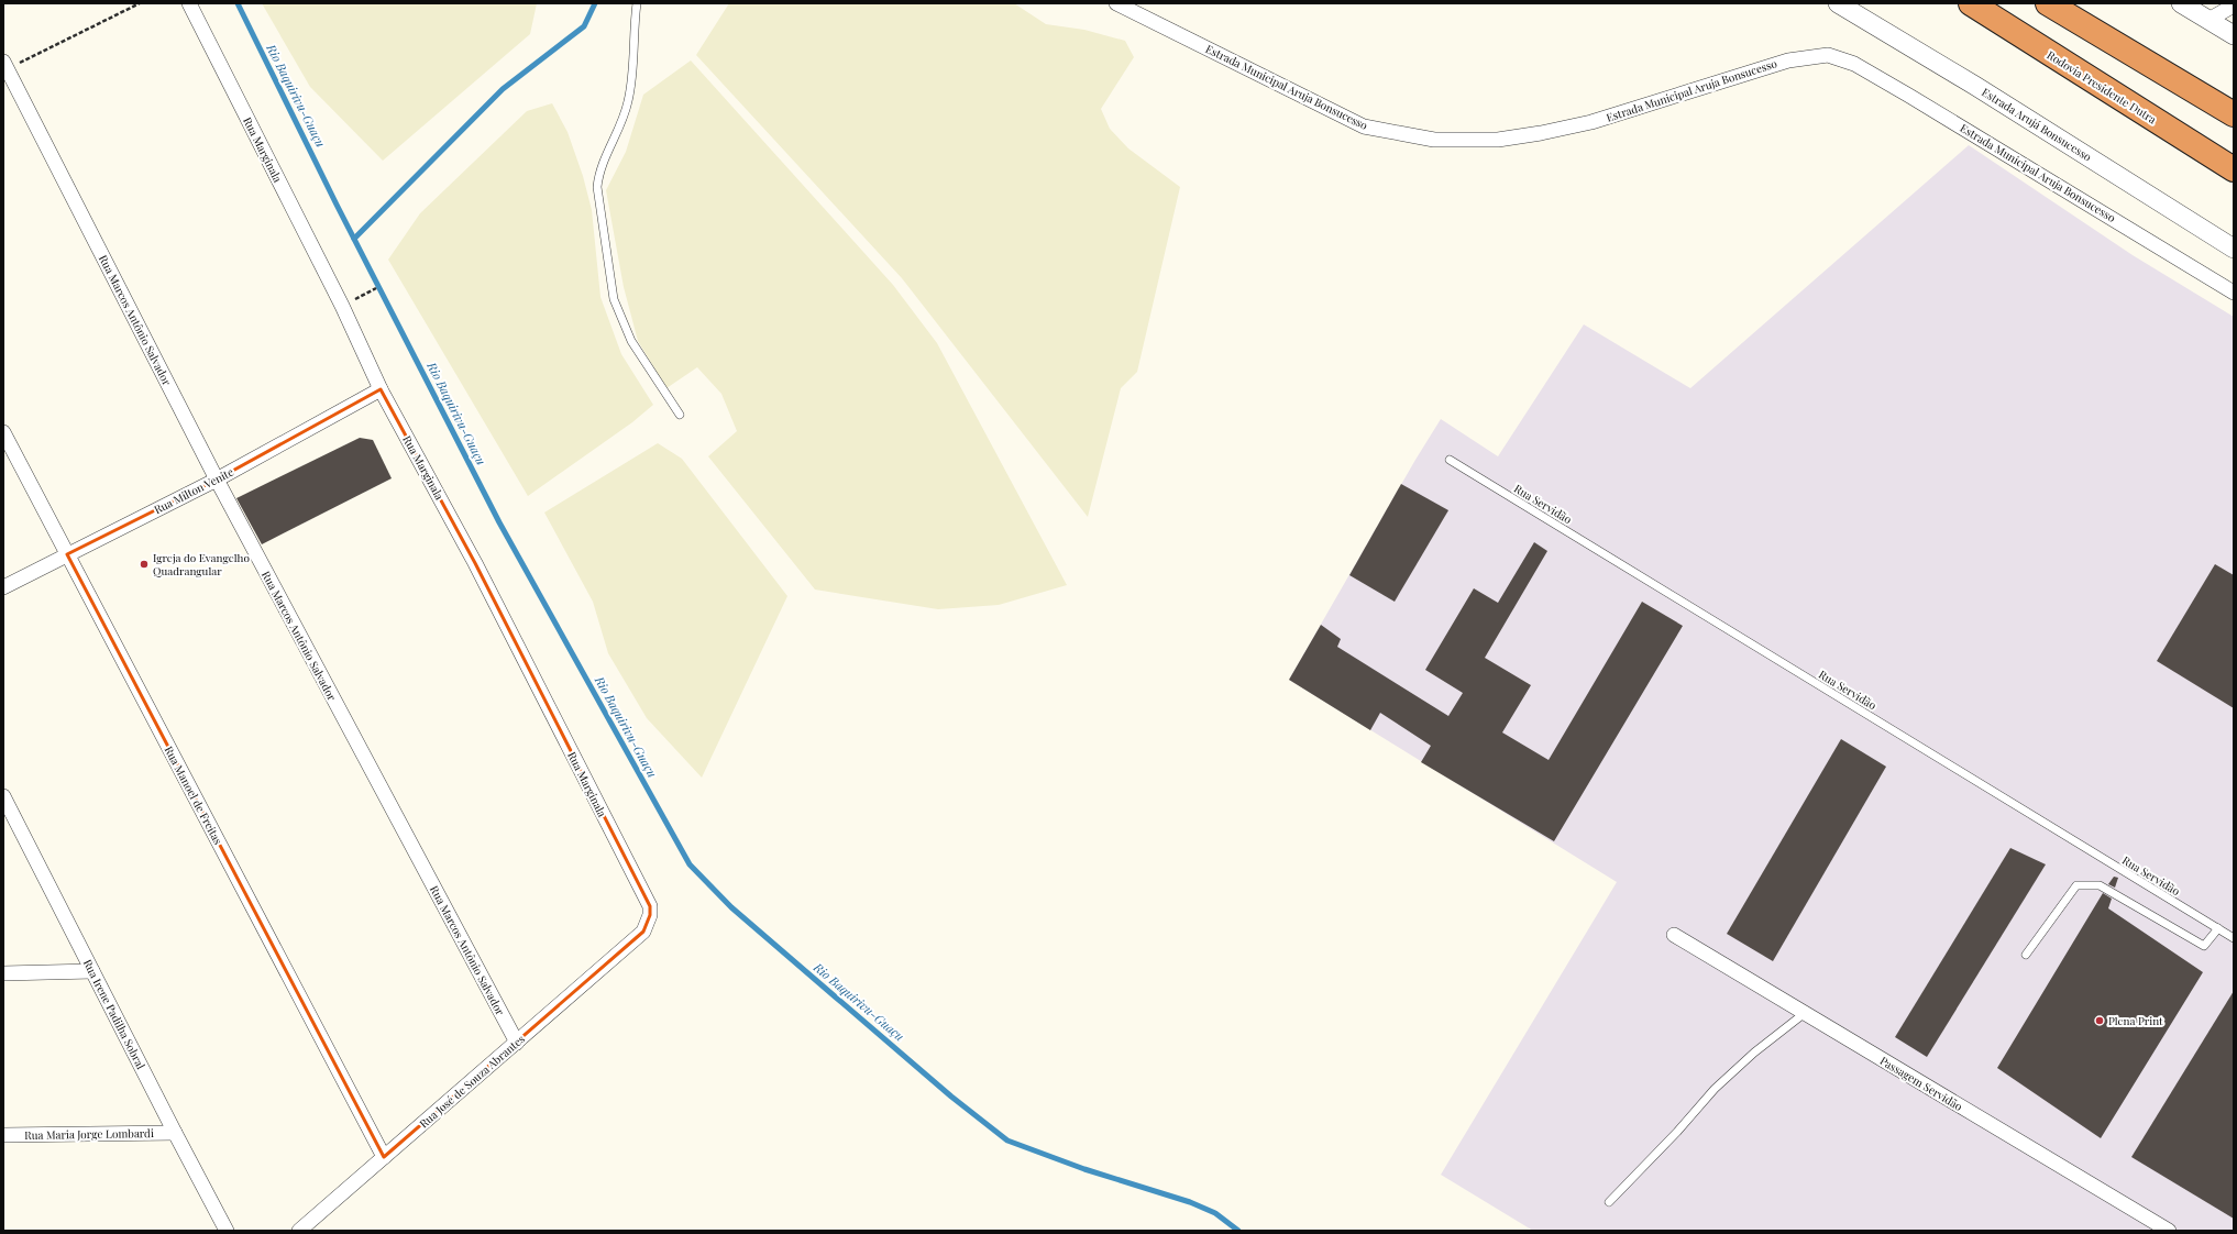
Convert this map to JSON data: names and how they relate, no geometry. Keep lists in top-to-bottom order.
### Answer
{
  "streets": {
    "highway": ["Rodovia Presidente Dutra"],
    "street": [
      "Estrada Municipal Aruja Bonsucesso",
      "Estrada Arujá Bonsucesso",
      "Rua Marginala",
      "Rua Marcos Antônio Salvador",
      "Rua Milton Venite",
      "Rua Manoel de Freitas",
      "Rua Irene Padilha Sobral",
      "Rua José de Souza Abrantes",
      "Passagem Servidão",
      "Rua Maria Jorge Lombardi"
    ],
    "lane": ["Rua Servidão"]
  },
  "crossings": [
    ["Rua Marginala", "Rua Milton Venite"],
    ["Rua Marginala", "Rua José de Souza Abrantes"],
    ["Rua Marcos Antônio Salvador", "Rua Milton Venite"],
    ["Rua Marcos Antônio Salvador", "Rua José de Souza Abrantes"],
    ["Rua Milton Venite", "Rua Manoel de Freitas"],
    ["Rua Manoel de Freitas", "Rua José de Souza Abrantes"],
    ["Rua Irene Padilha Sobral", "Rua Maria Jorge Lombardi"]
  ],
  "water": ["Rio Baquirivu-Guaçu"],
  "places": ["Igreja do Evangelho Quadrangular", "Plena Print"]
}
